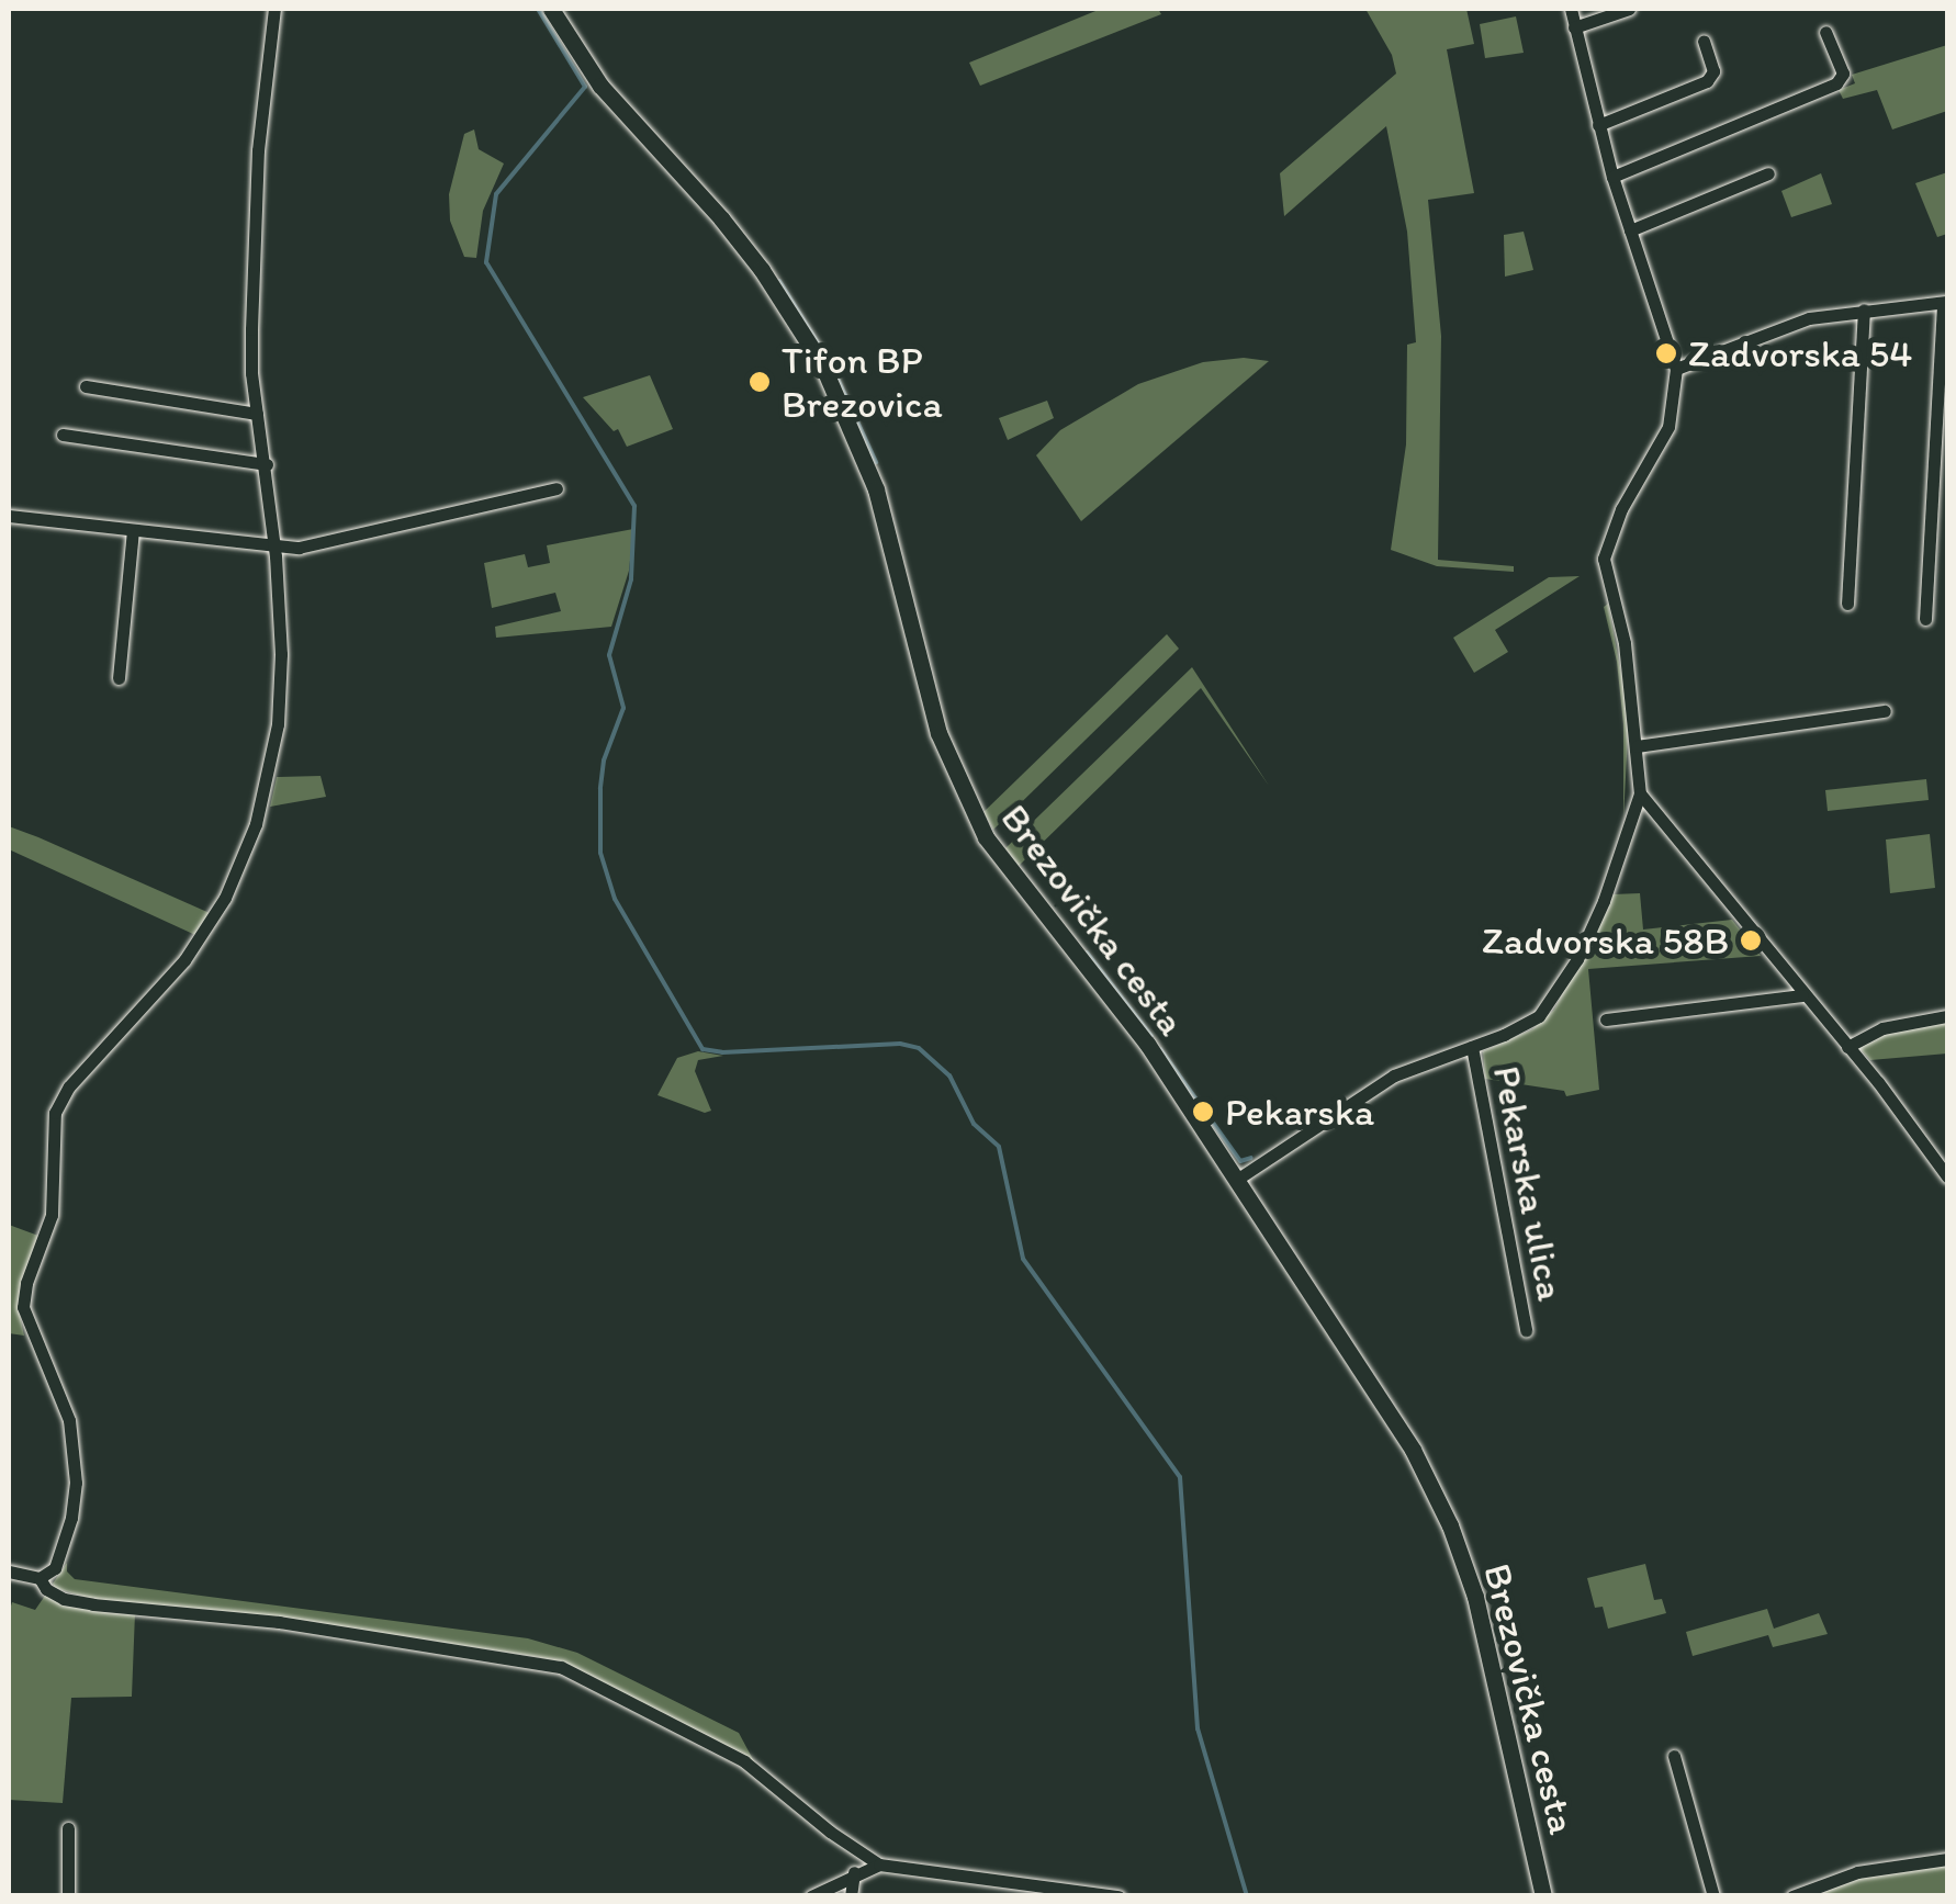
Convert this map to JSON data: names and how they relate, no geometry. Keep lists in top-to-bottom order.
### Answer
{
  "streets": {
    "main road": ["Brezovička cesta"],
    "street": ["Pekarska ulica"]
  },
  "crossings": [
    ["Brezovička cesta", "Pekarska ulica"]
  ],
  "places": [
    "Zadvorska 54",
    "Tifon BP Brezovica",
    "Zadvorska 58B",
    "Pekarska"
  ]
}
